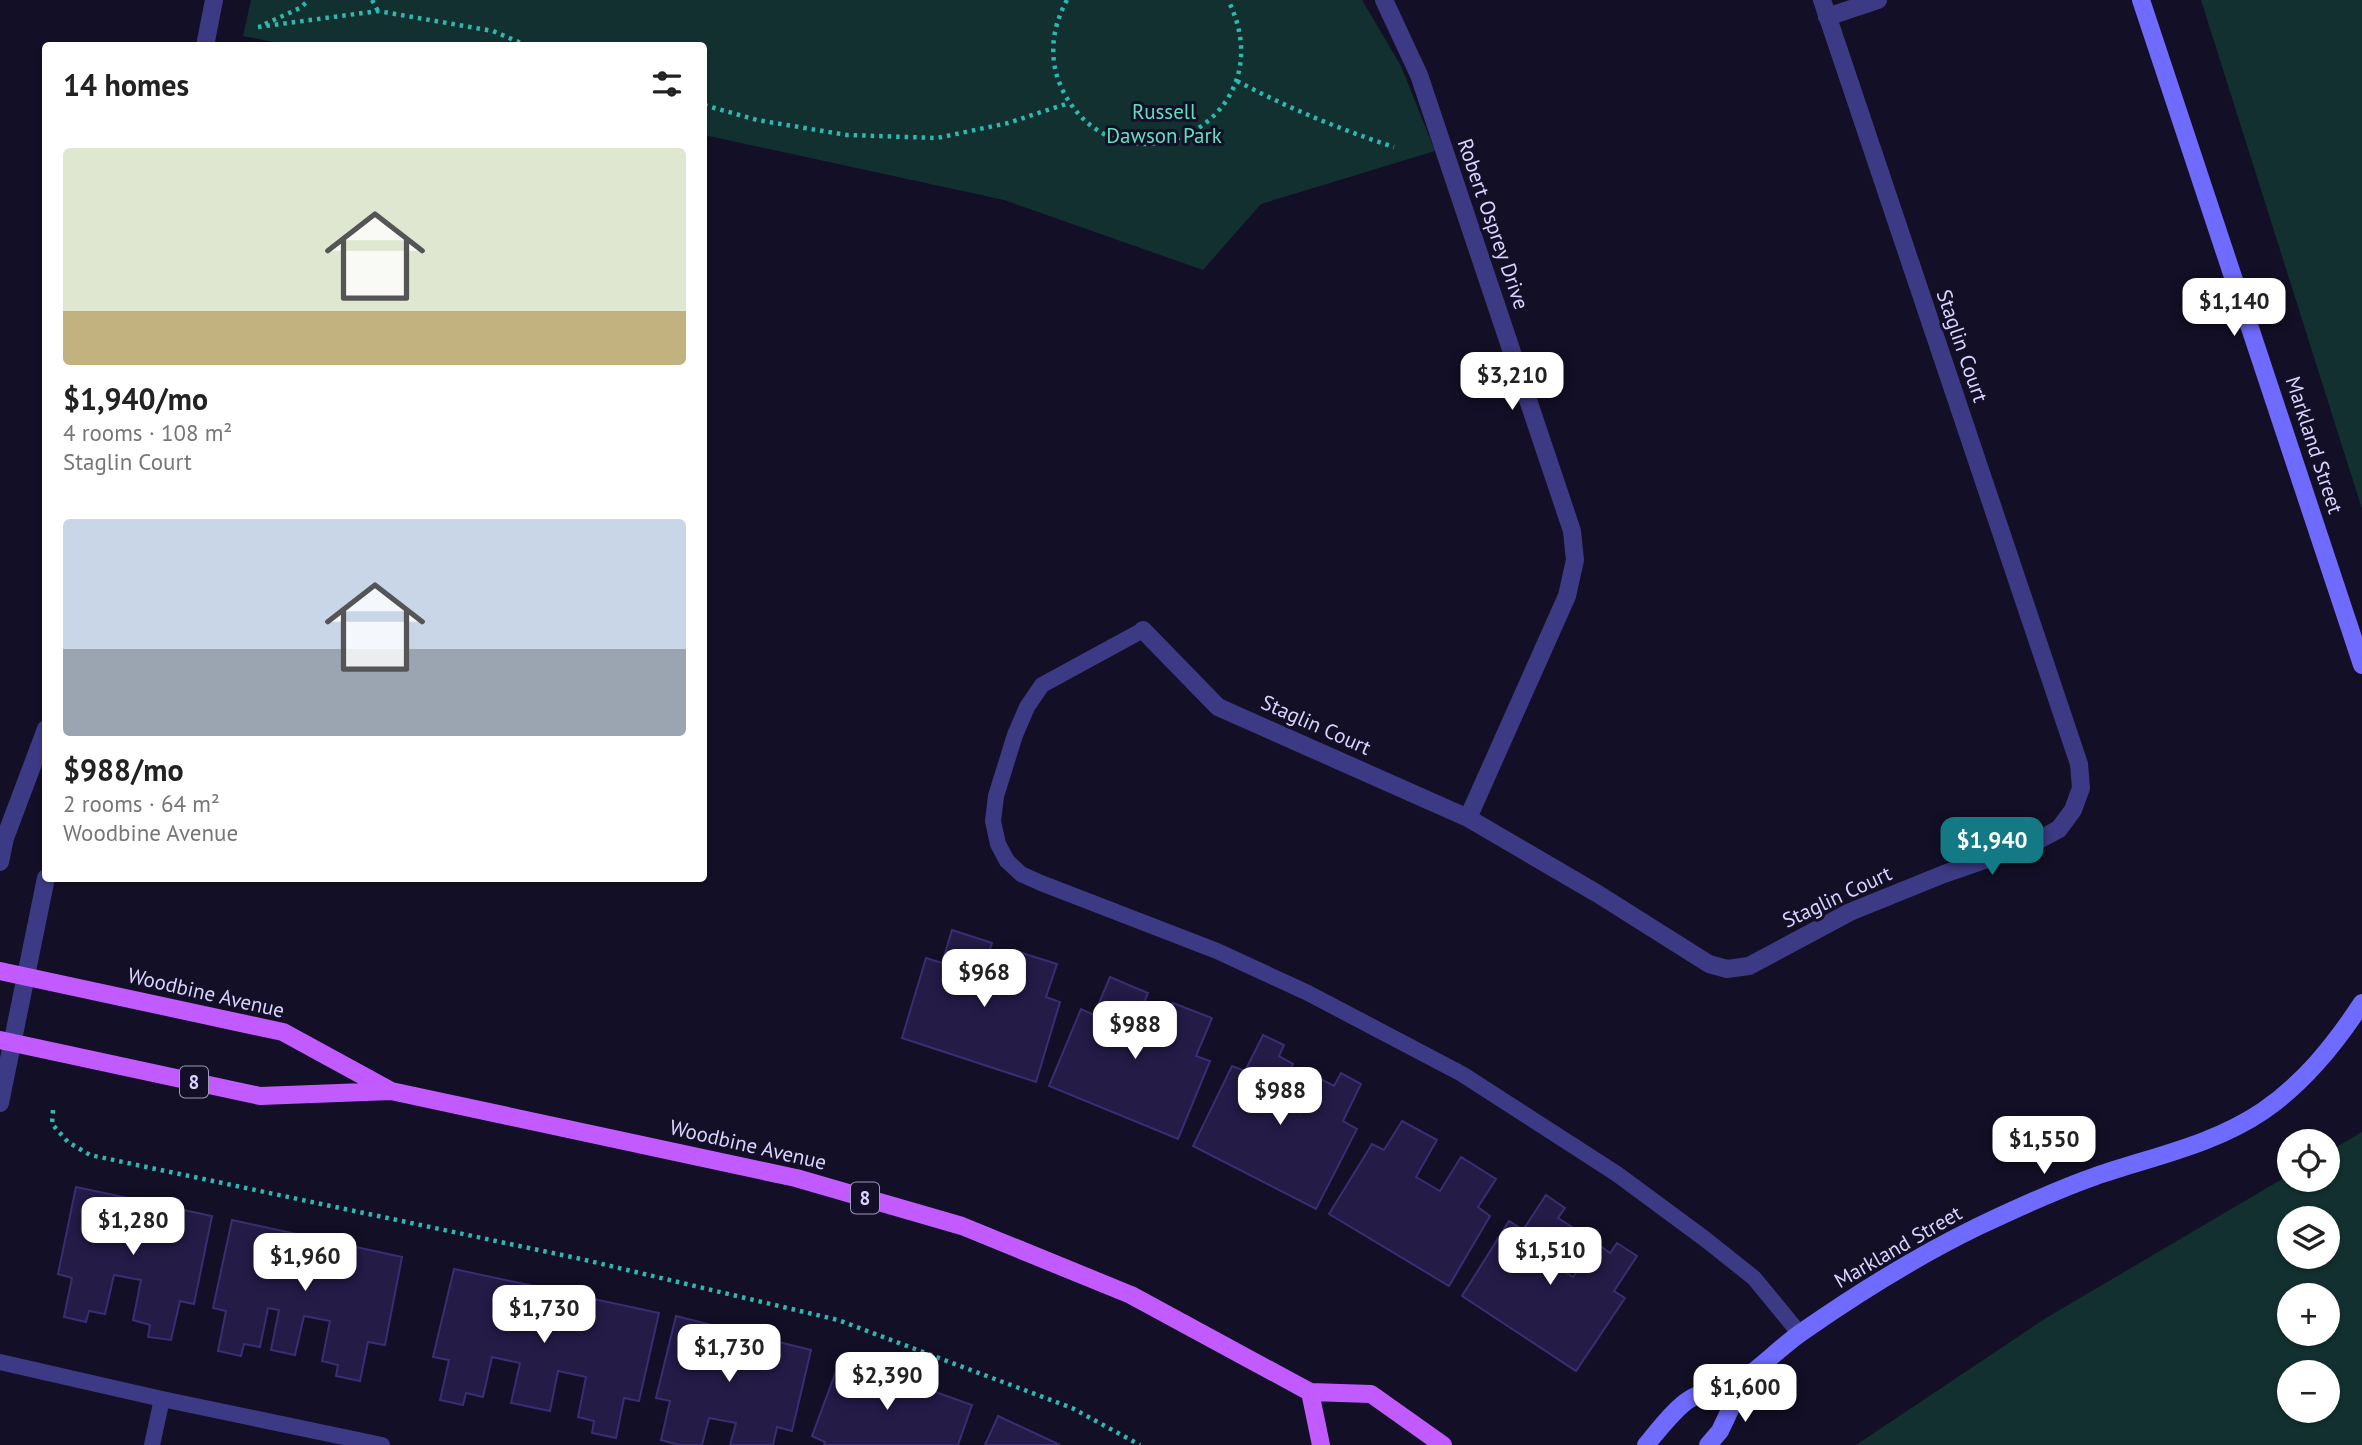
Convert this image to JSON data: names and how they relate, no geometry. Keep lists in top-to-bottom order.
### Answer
{
  "streets": {
    "main road": ["Woodbine Avenue", "8"],
    "street": ["Robert Osprey Drive", "Staglin Court", "Markland Street"]
  },
  "crossings": [
    ["Robert Osprey Drive", "Staglin Court"]
  ],
  "parks": ["Russell Dawson Park"],
  "page": {
    "heading": "14 homes",
    "list": [
      {
        "name": "$1,940/mo",
        "note": "4 rooms · 108 m² · Staglin Court"
      },
      {
        "name": "$988/mo",
        "note": "2 rooms · 64 m² · Woodbine Avenue"
      }
    ],
    "price": [
      "$1,140",
      "$3,210",
      "$1,940",
      "$968",
      "$988",
      "$988",
      "$1,550",
      "$1,280",
      "$1,510",
      "$1,960",
      "$1,730",
      "$1,730",
      "$2,390",
      "$1,600"
    ],
    "map_buttons": ["+", "−"]
  }
}
